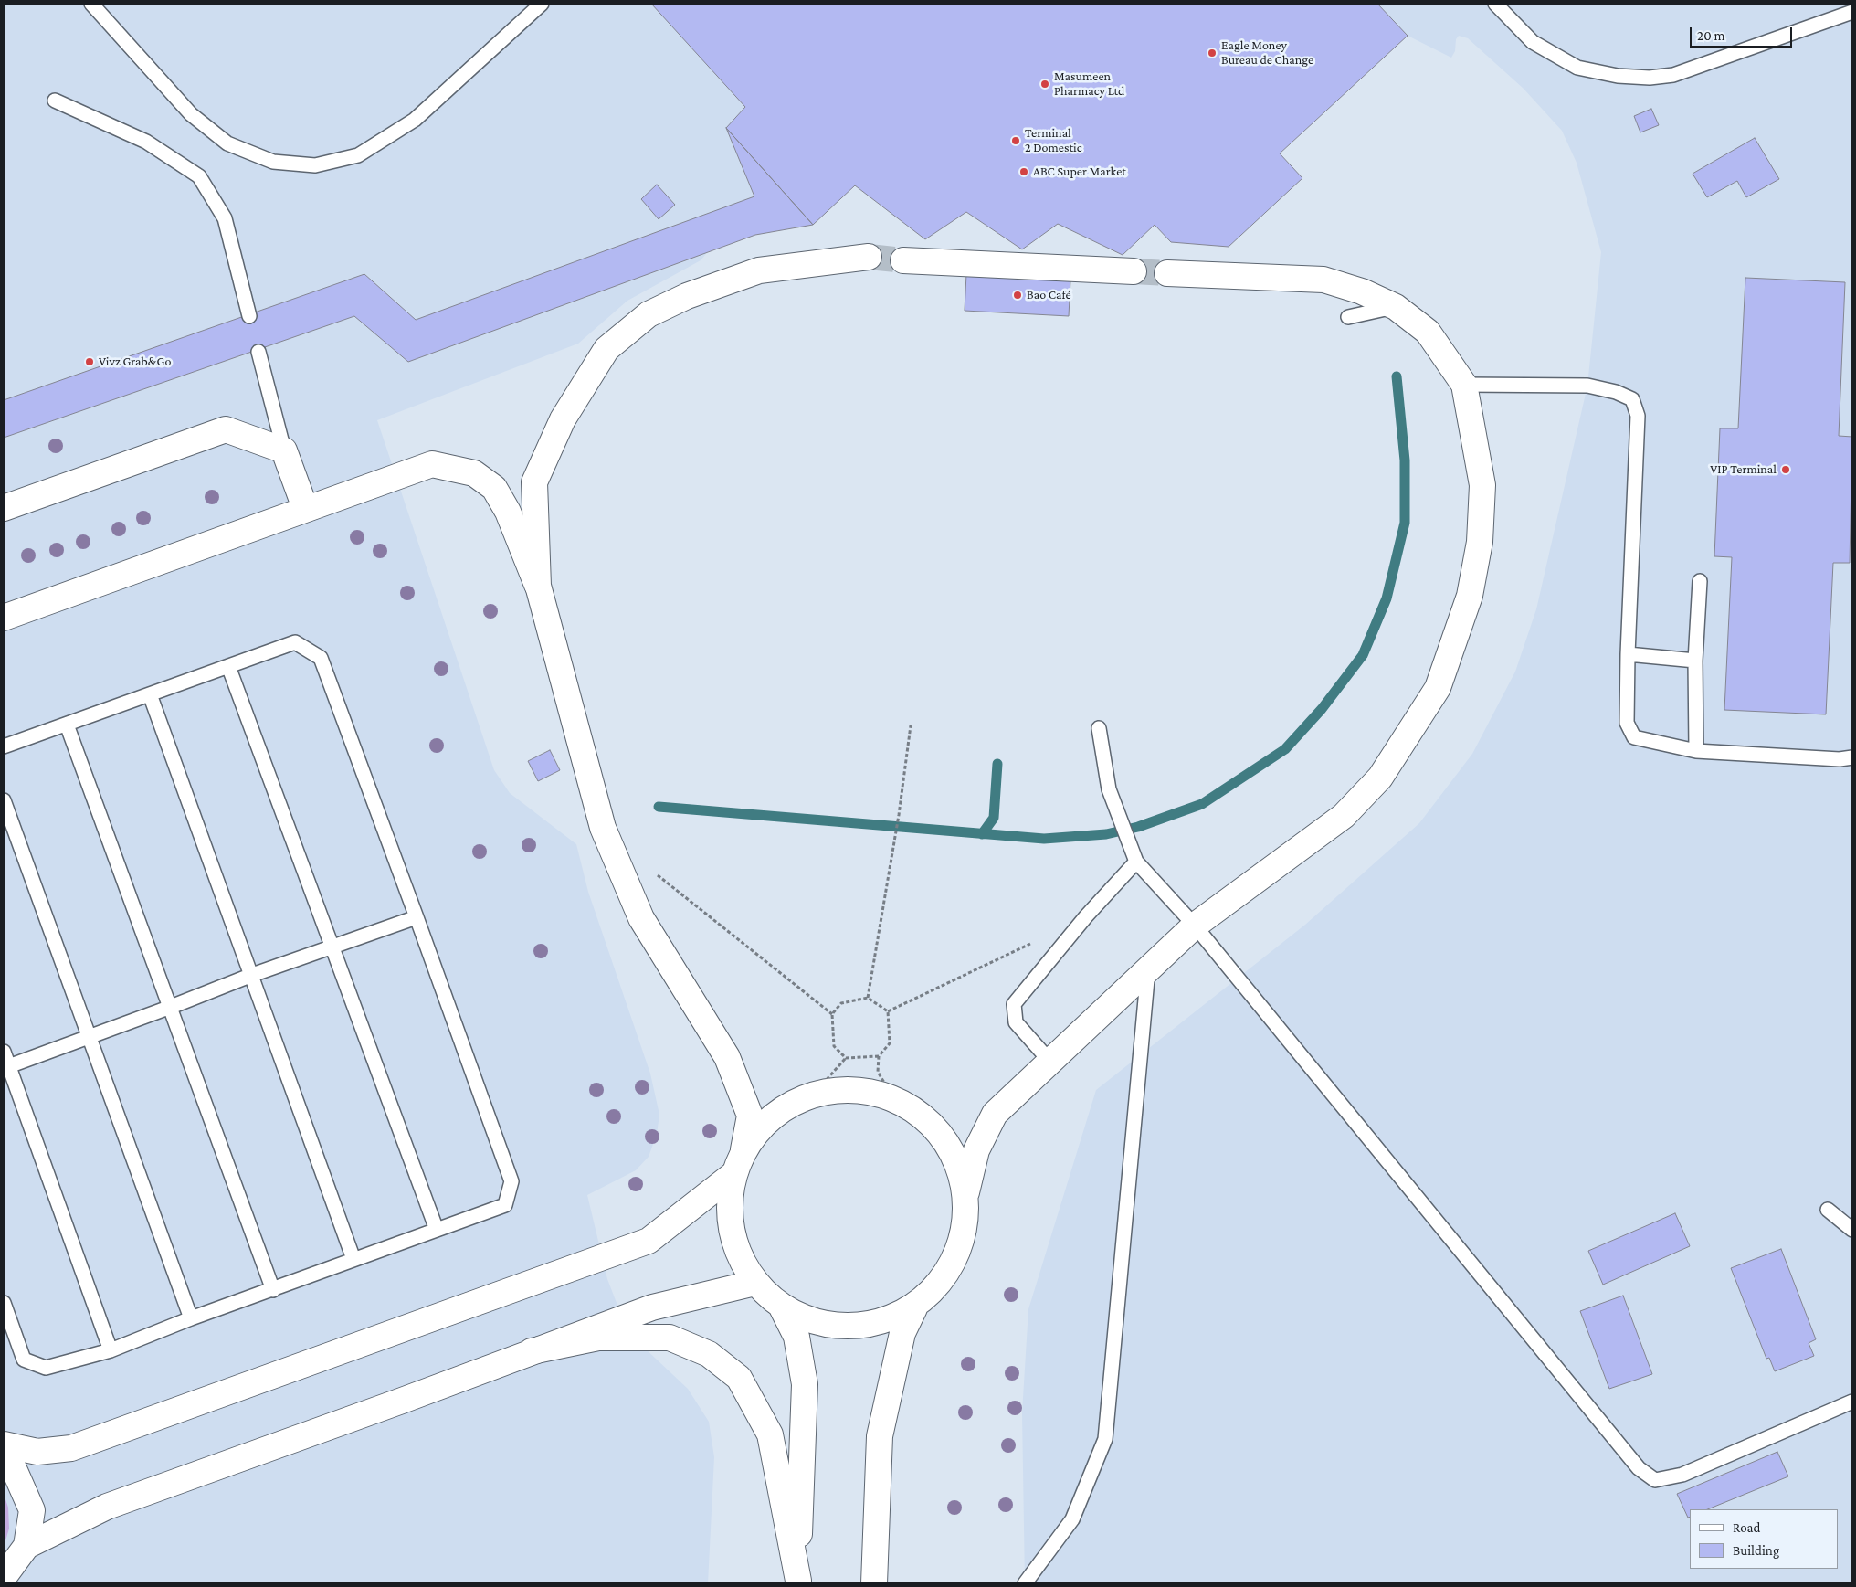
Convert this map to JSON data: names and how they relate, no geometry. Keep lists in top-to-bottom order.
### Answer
{
  "places": [
    "Eagle Money Bureau de Change",
    "Masumeen Pharmacy Ltd",
    "Terminal 2 Domestic",
    "ABC Super Market",
    "Bao Café",
    "Vivz Grab&Go",
    "VIP Terminal"
  ],
  "legend": ["Road", "Building"],
  "scale_bar": "20 m"
}
